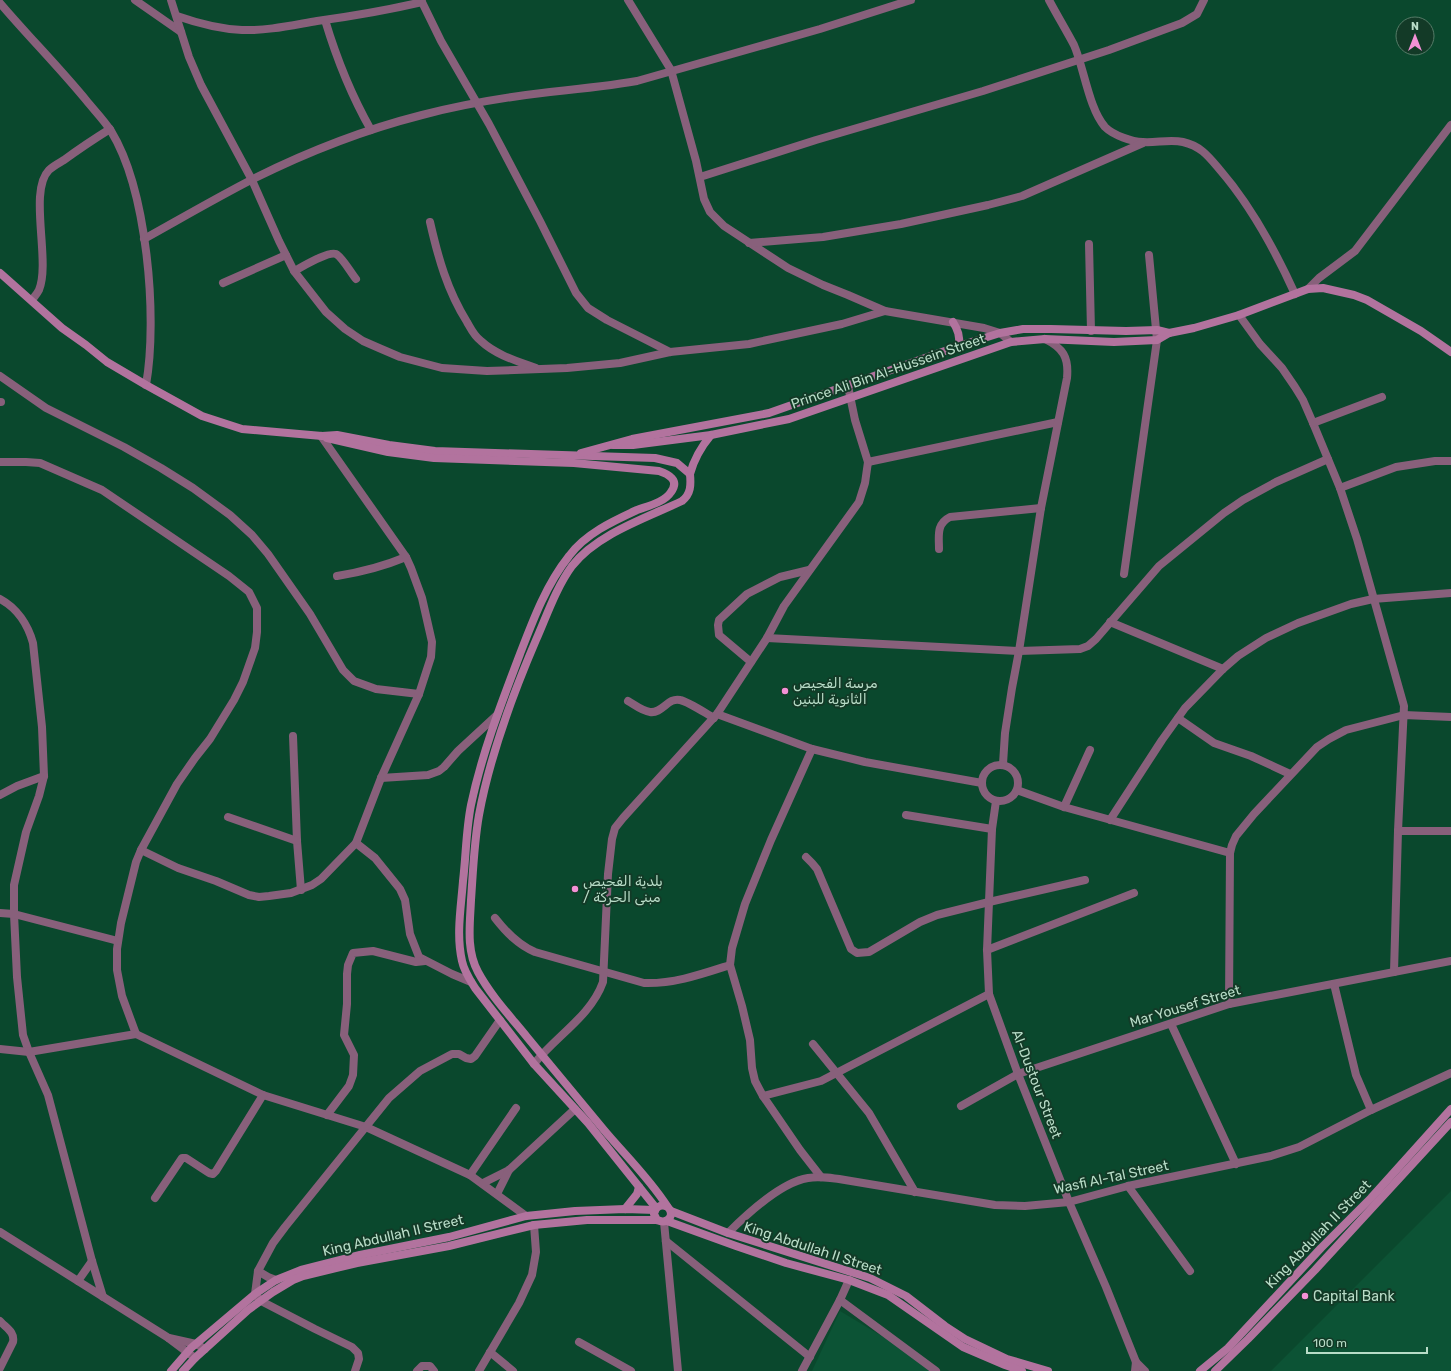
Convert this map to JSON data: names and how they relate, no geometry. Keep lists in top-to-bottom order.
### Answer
{
  "streets": {
    "street": [
      "Prince Ali Bin Al-Hussein Street",
      "Mar Yousef Street",
      "Al-Dustour Street",
      "Wasfi Al-Tal Street",
      "King Abdullah II Street"
    ]
  },
  "crossings": [
    ["Mar Yousef Street", "Al-Dustour Street"],
    ["Al-Dustour Street", "Wasfi Al-Tal Street"],
    ["Wasfi Al-Tal Street", "King Abdullah II Street"]
  ],
  "places": ["مرسة الفحيص الثانوية للبنين", "بلدية الفحيص / مبنى الحركة", "Capital Bank"],
  "scale_bar": "100 m",
  "north": "top"
}
